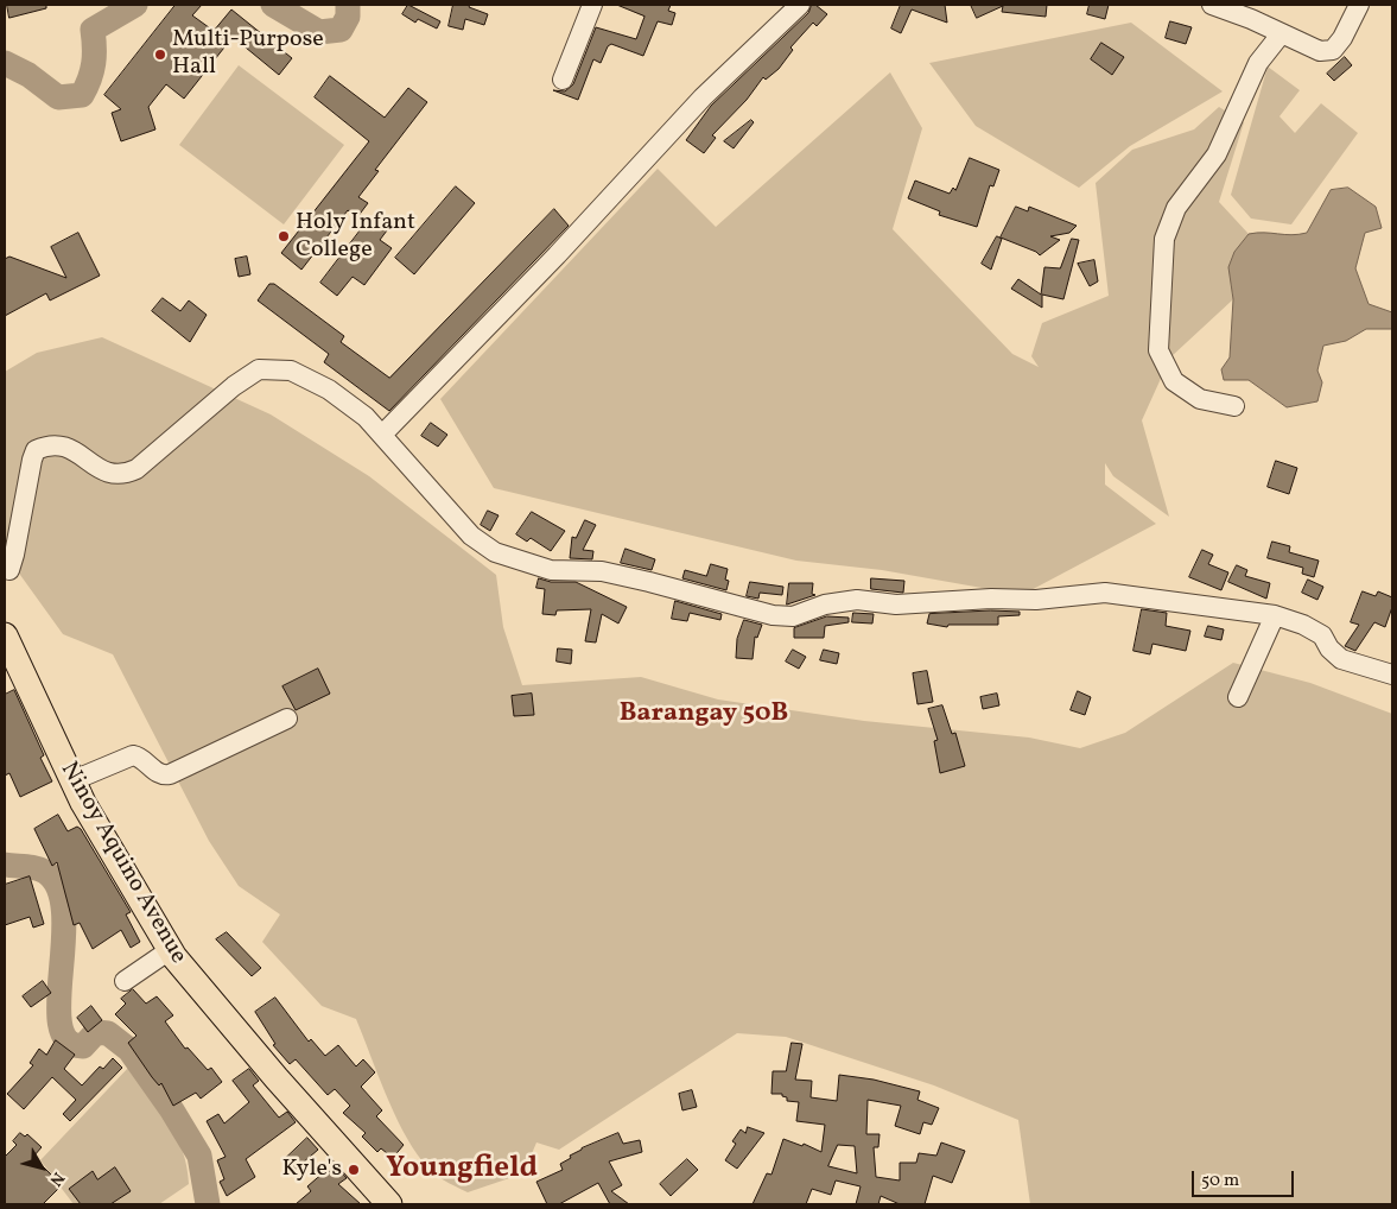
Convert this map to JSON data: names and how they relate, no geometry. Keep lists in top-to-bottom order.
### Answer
{
  "streets": {
    "main road": ["Ninoy Aquino Avenue"]
  },
  "districts": ["Barangay 50B", "Youngfield"],
  "places": ["Multi-Purpose Hall", "Holy Infant College", "Kyle's"],
  "scale_bar": "50 m",
  "north": "bottom right"
}
